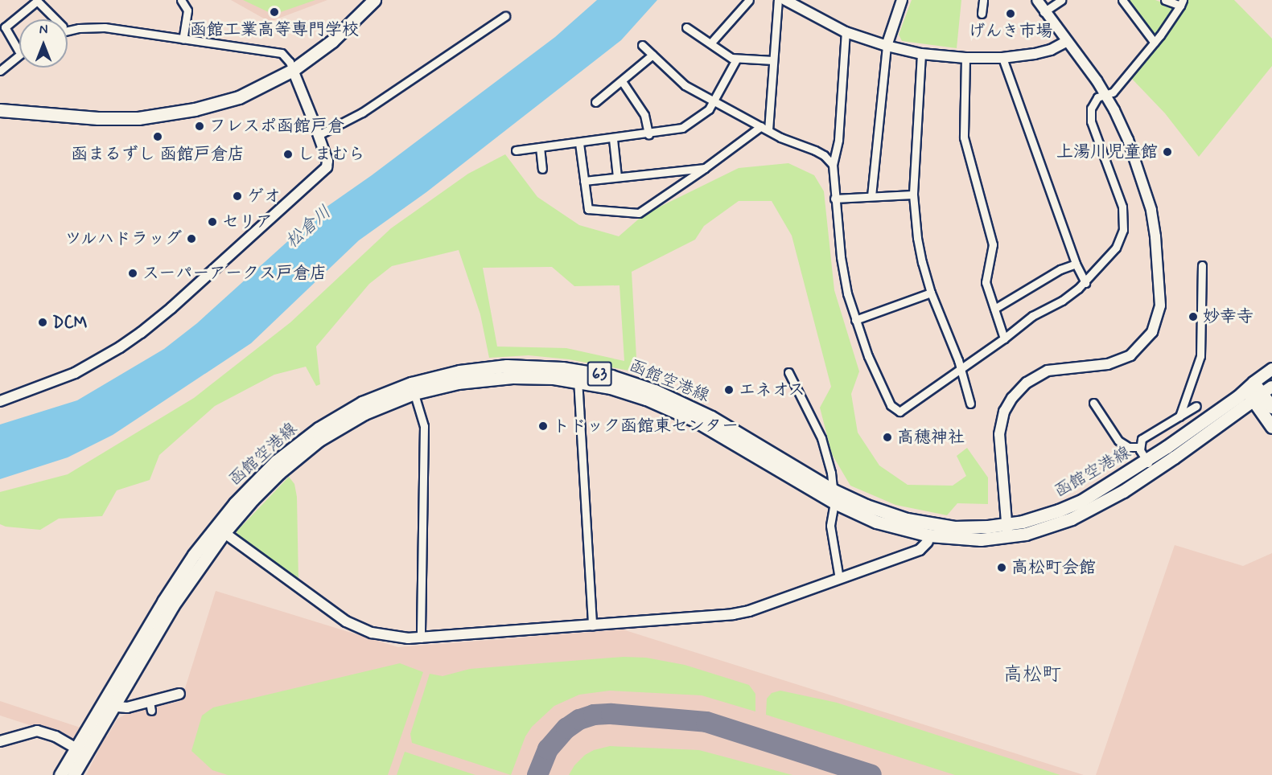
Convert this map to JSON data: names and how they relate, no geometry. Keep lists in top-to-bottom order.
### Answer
{
  "streets": {
    "main road": ["63", "函館空港線"]
  },
  "districts": ["高松町"],
  "water": ["松倉川"],
  "places": [
    "函館工業高等専門学校",
    "げんき市場",
    "フレスポ函館戸倉",
    "函まるずし 函館戸倉店",
    "上湯川児童館",
    "しまむら",
    "ゲオ",
    "セリア",
    "ツルハドラッグ",
    "スーパーアークス戸倉店",
    "妙幸寺",
    "DCM",
    "エネオス",
    "トドック函館東センター",
    "高穂神社",
    "高松町会館"
  ],
  "north": "top"
}
